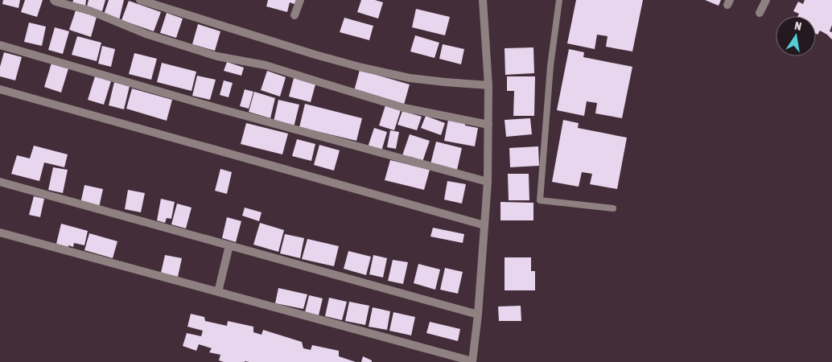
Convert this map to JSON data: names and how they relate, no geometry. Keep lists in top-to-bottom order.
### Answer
{
  "north": "top"
}
